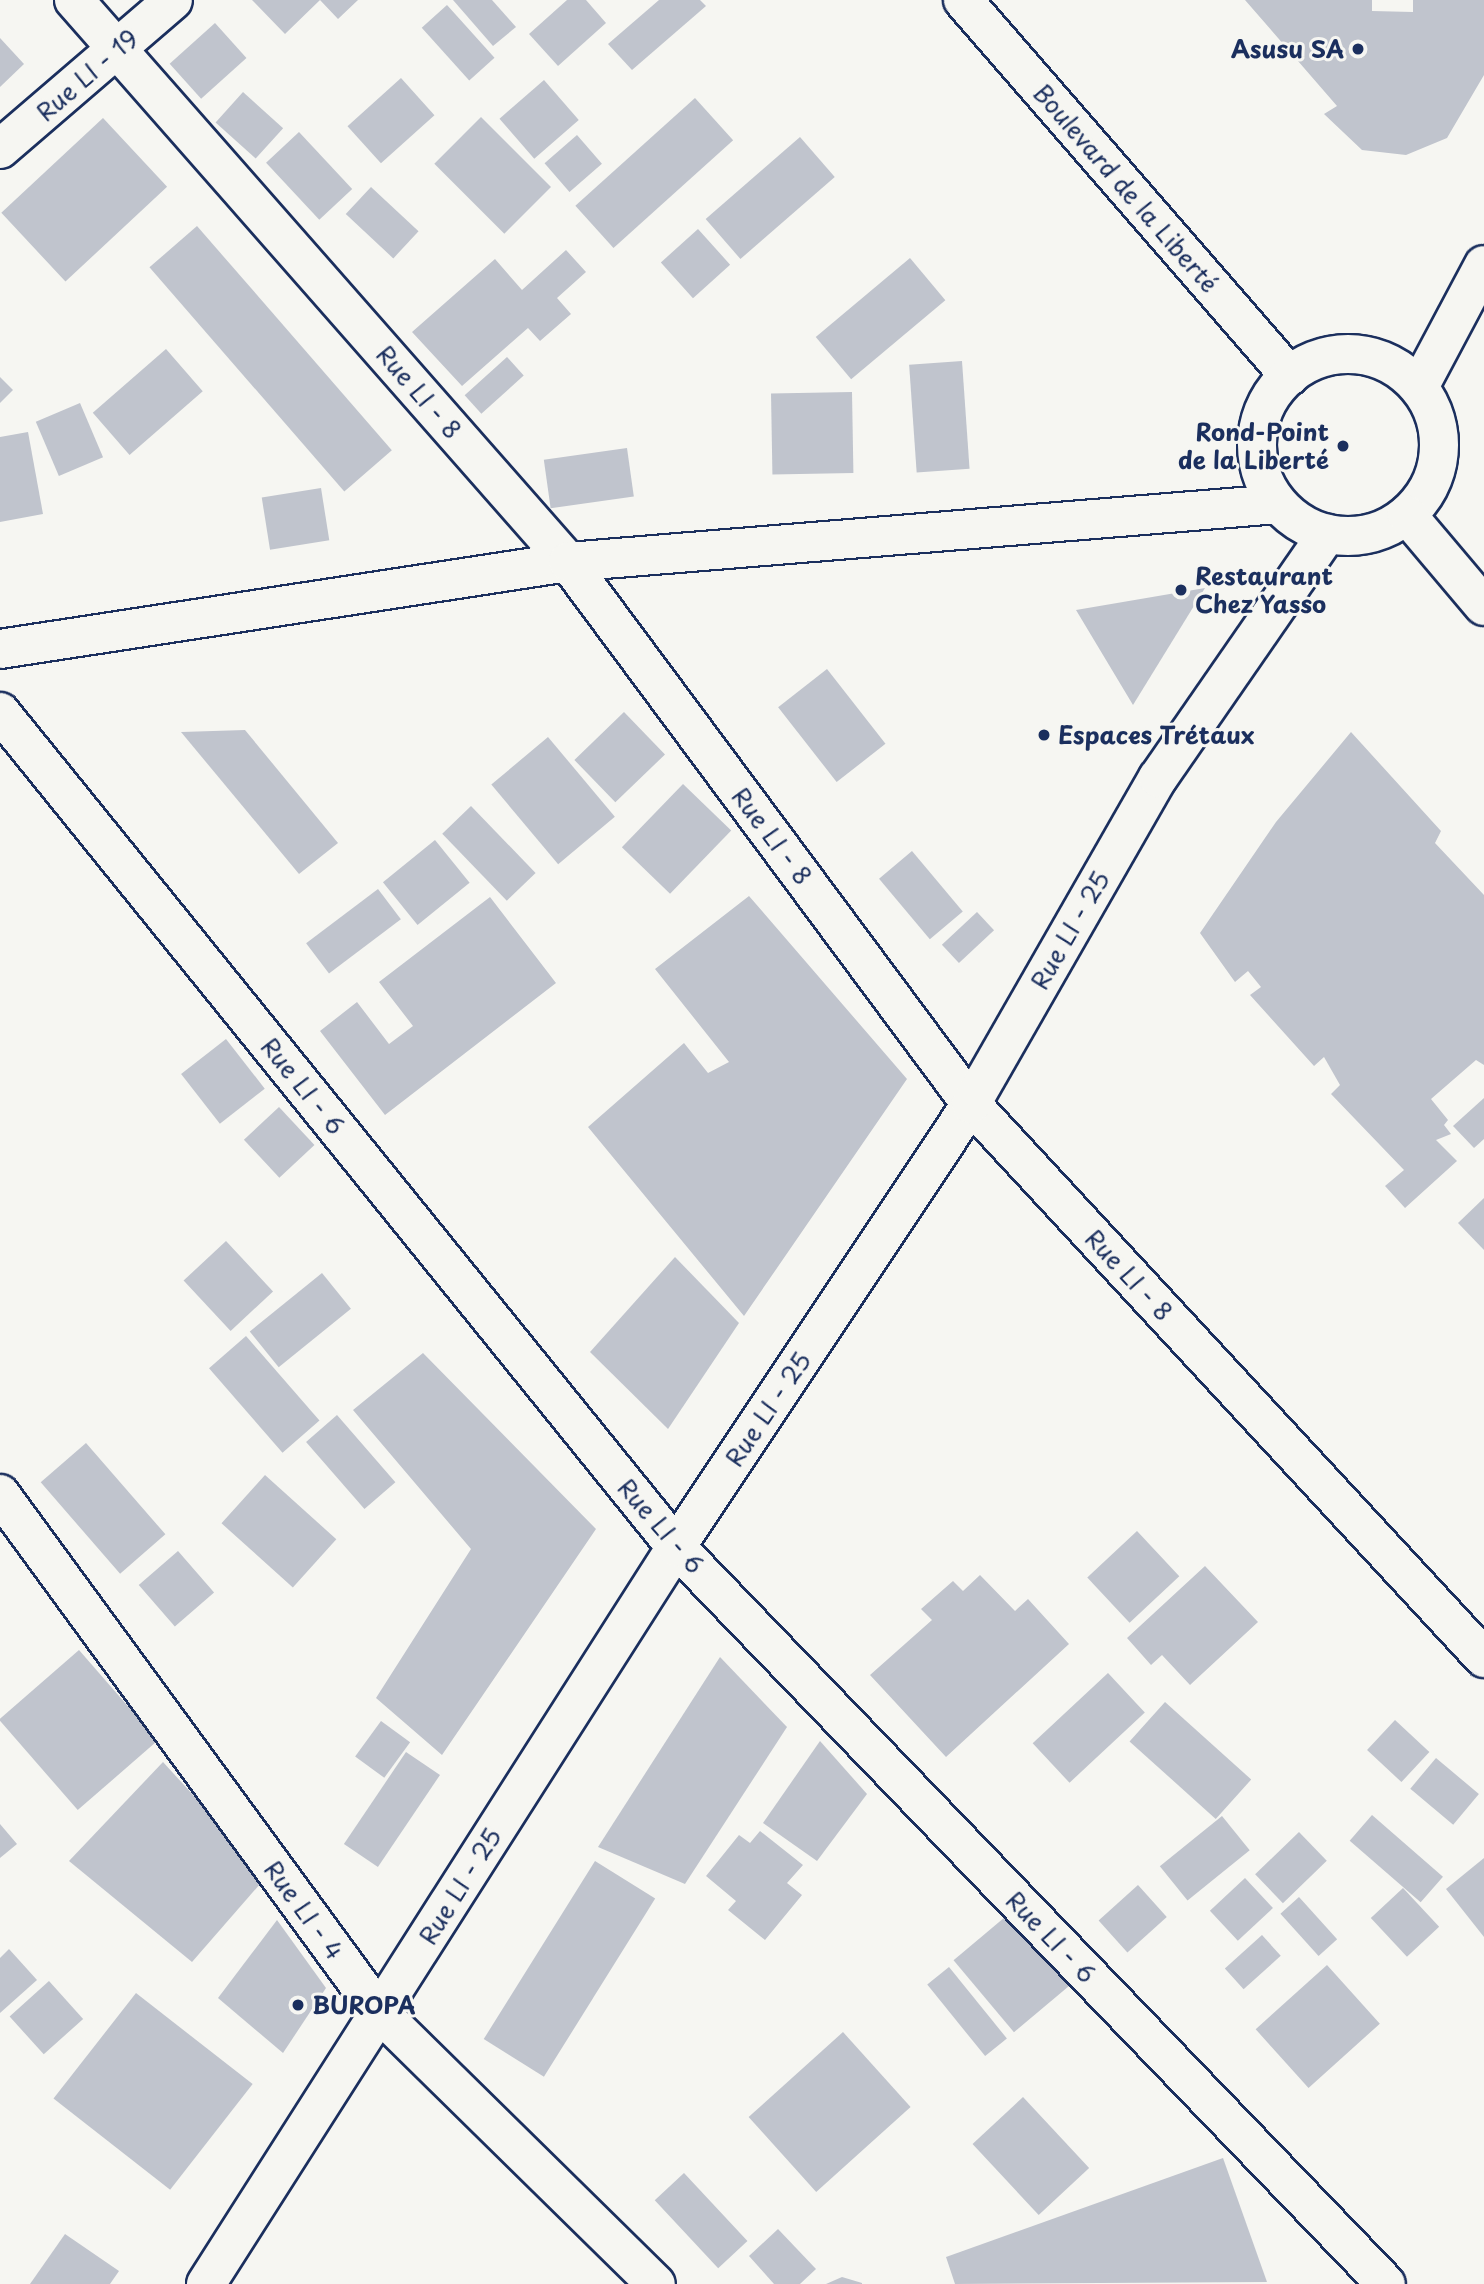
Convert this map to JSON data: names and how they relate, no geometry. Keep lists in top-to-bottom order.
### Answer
{
  "streets": {
    "main road": [
      "Rue LI - 19",
      "Boulevard de la Liberté",
      "Rue LI - 8",
      "Rue LI - 25",
      "Rue LI - 6",
      "Rue LI - 4"
    ]
  },
  "crossings": [
    ["Rue LI - 19", "Rue LI - 8"],
    ["Boulevard de la Liberté", "Rue LI - 25"],
    ["Rue LI - 8", "Rue LI - 25"],
    ["Rue LI - 25", "Rue LI - 6"],
    ["Rue LI - 25", "Rue LI - 4"]
  ],
  "places": [
    "Asusu SA",
    "Rond-Point de la Liberté",
    "Restaurant Chez Yasso",
    "Espaces Trétaux",
    "BUROPA"
  ]
}
